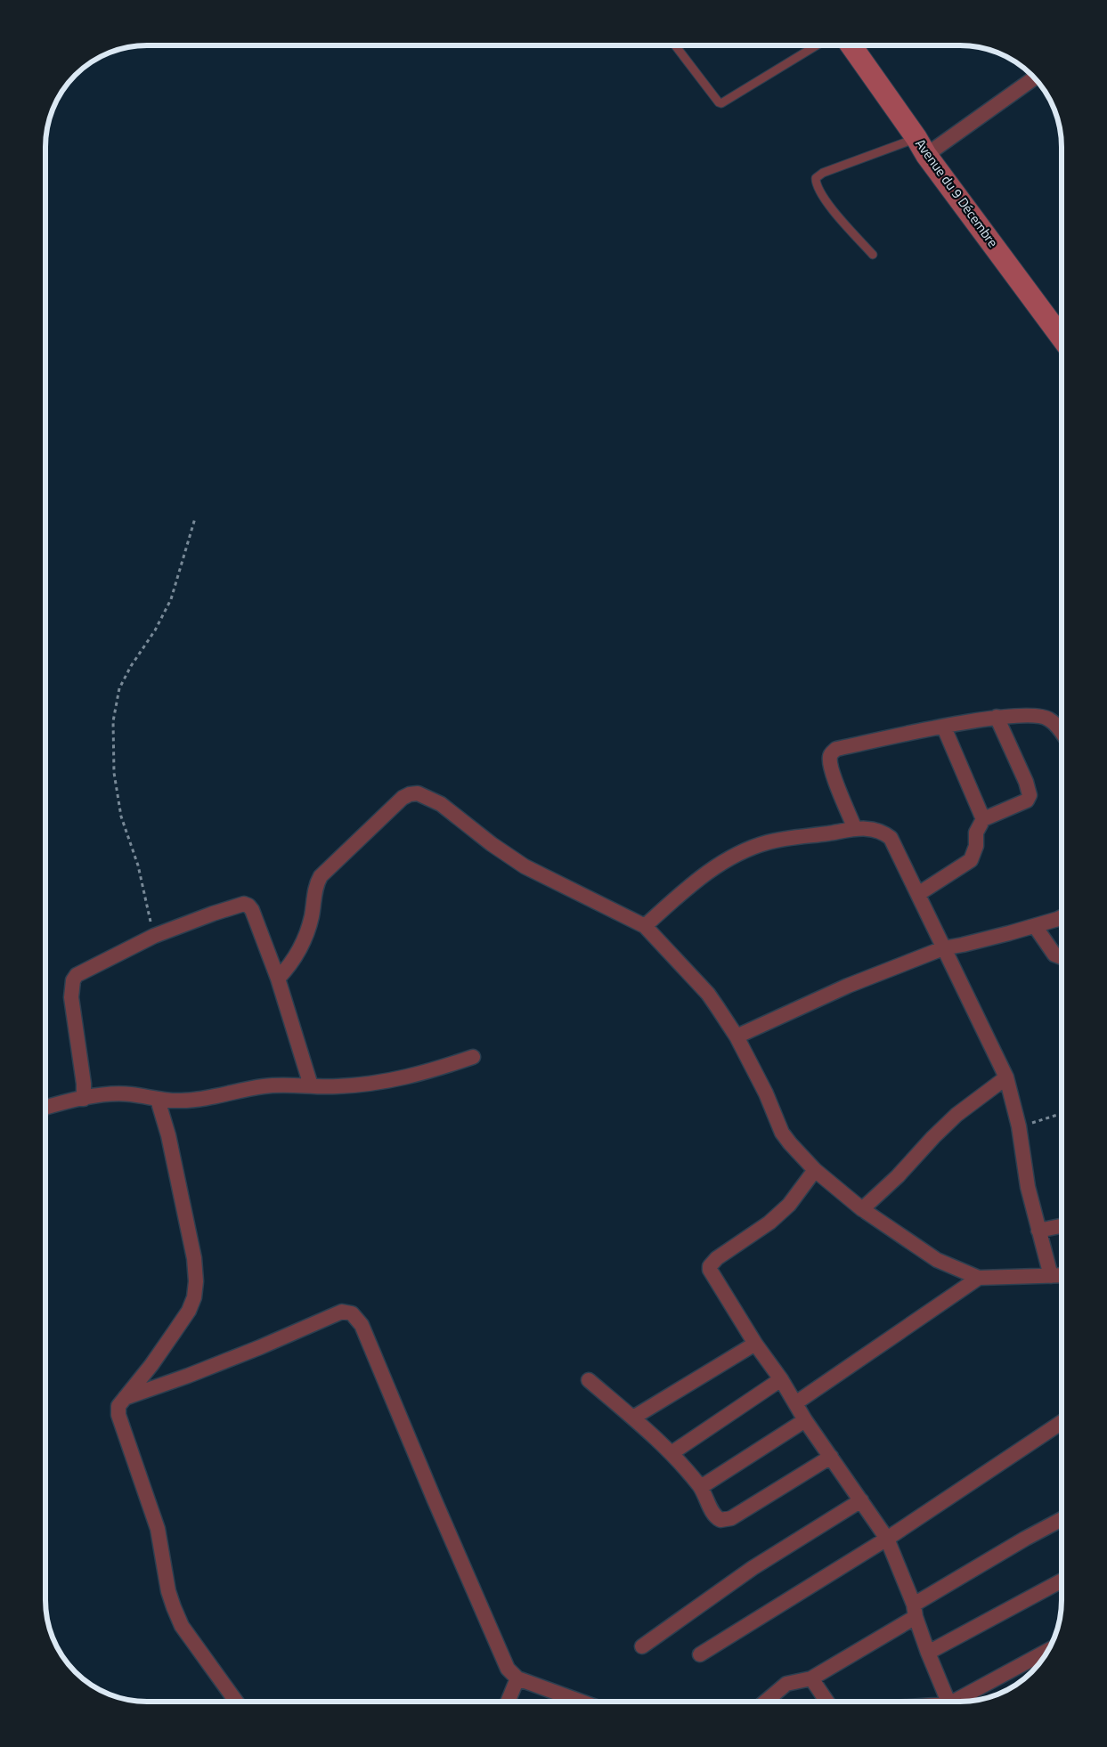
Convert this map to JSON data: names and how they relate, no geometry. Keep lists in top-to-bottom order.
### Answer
{
  "streets": {
    "street": ["Avenue du 9 Décembre"]
  }
}
